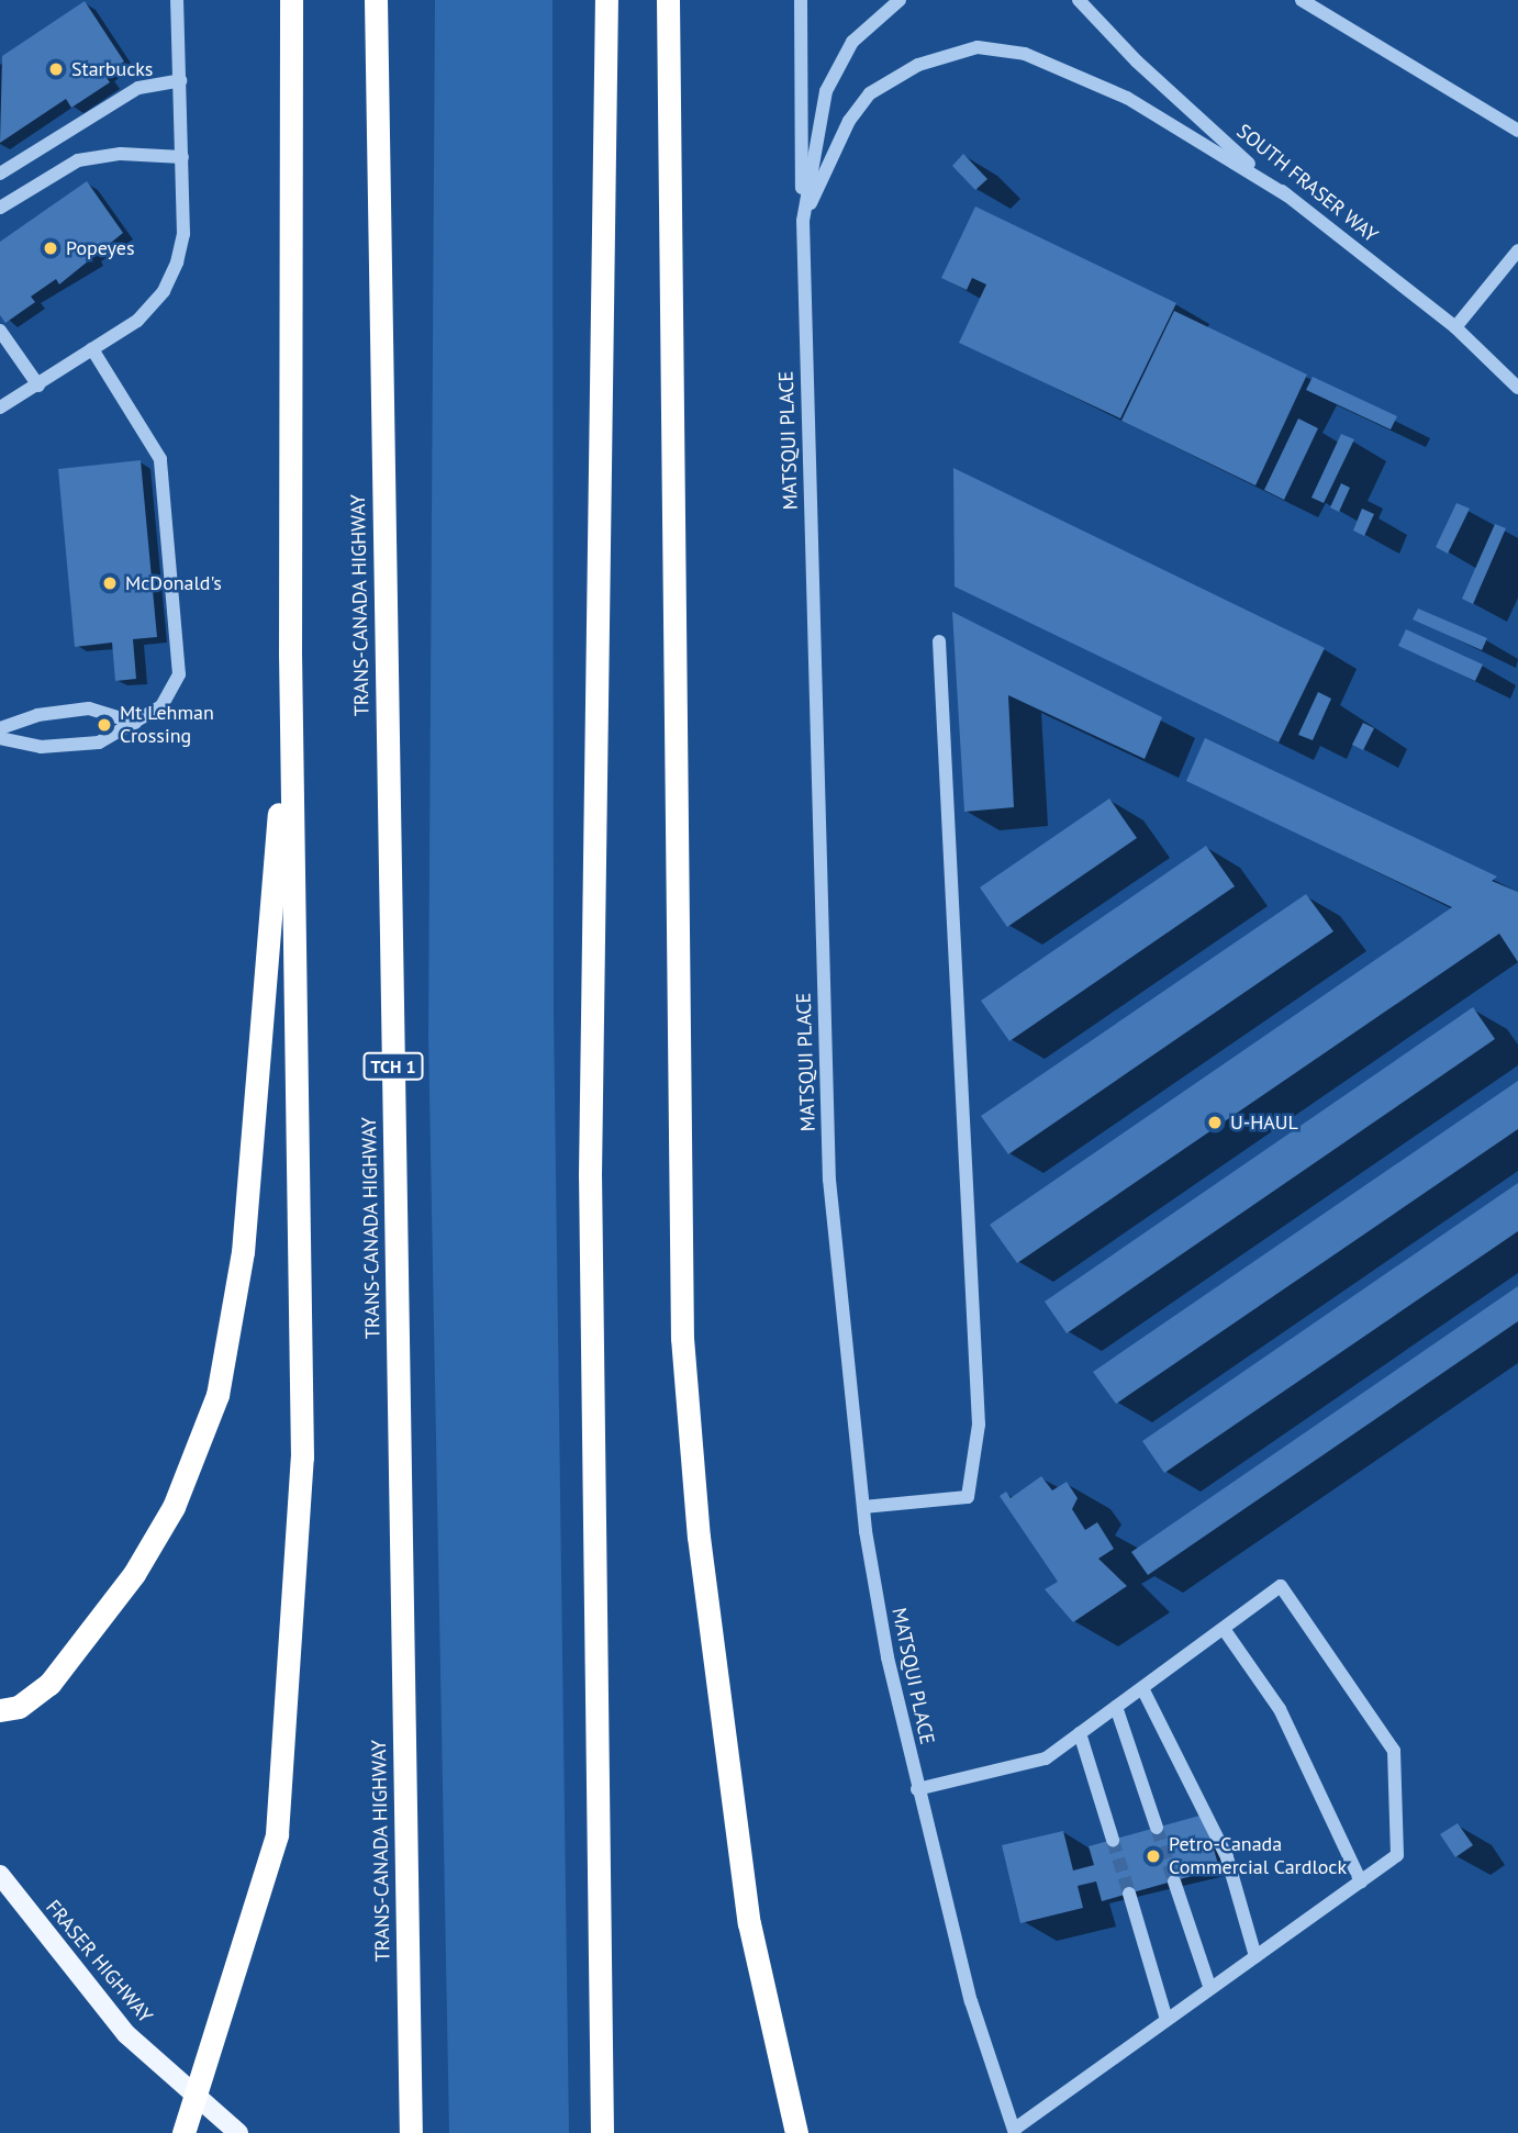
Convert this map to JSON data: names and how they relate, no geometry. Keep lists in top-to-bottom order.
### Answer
{
  "streets": {
    "highway": ["TRANS-CANADA HIGHWAY", "TCH 1"],
    "main road": ["FRASER HIGHWAY"],
    "street": ["SOUTH FRASER WAY", "MATSQUI PLACE"]
  },
  "places": [
    "Starbucks",
    "Popeyes",
    "McDonald's",
    "Mt Lehman Crossing",
    "U-HAUL",
    "Petro-Canada Commercial Cardlock"
  ]
}
